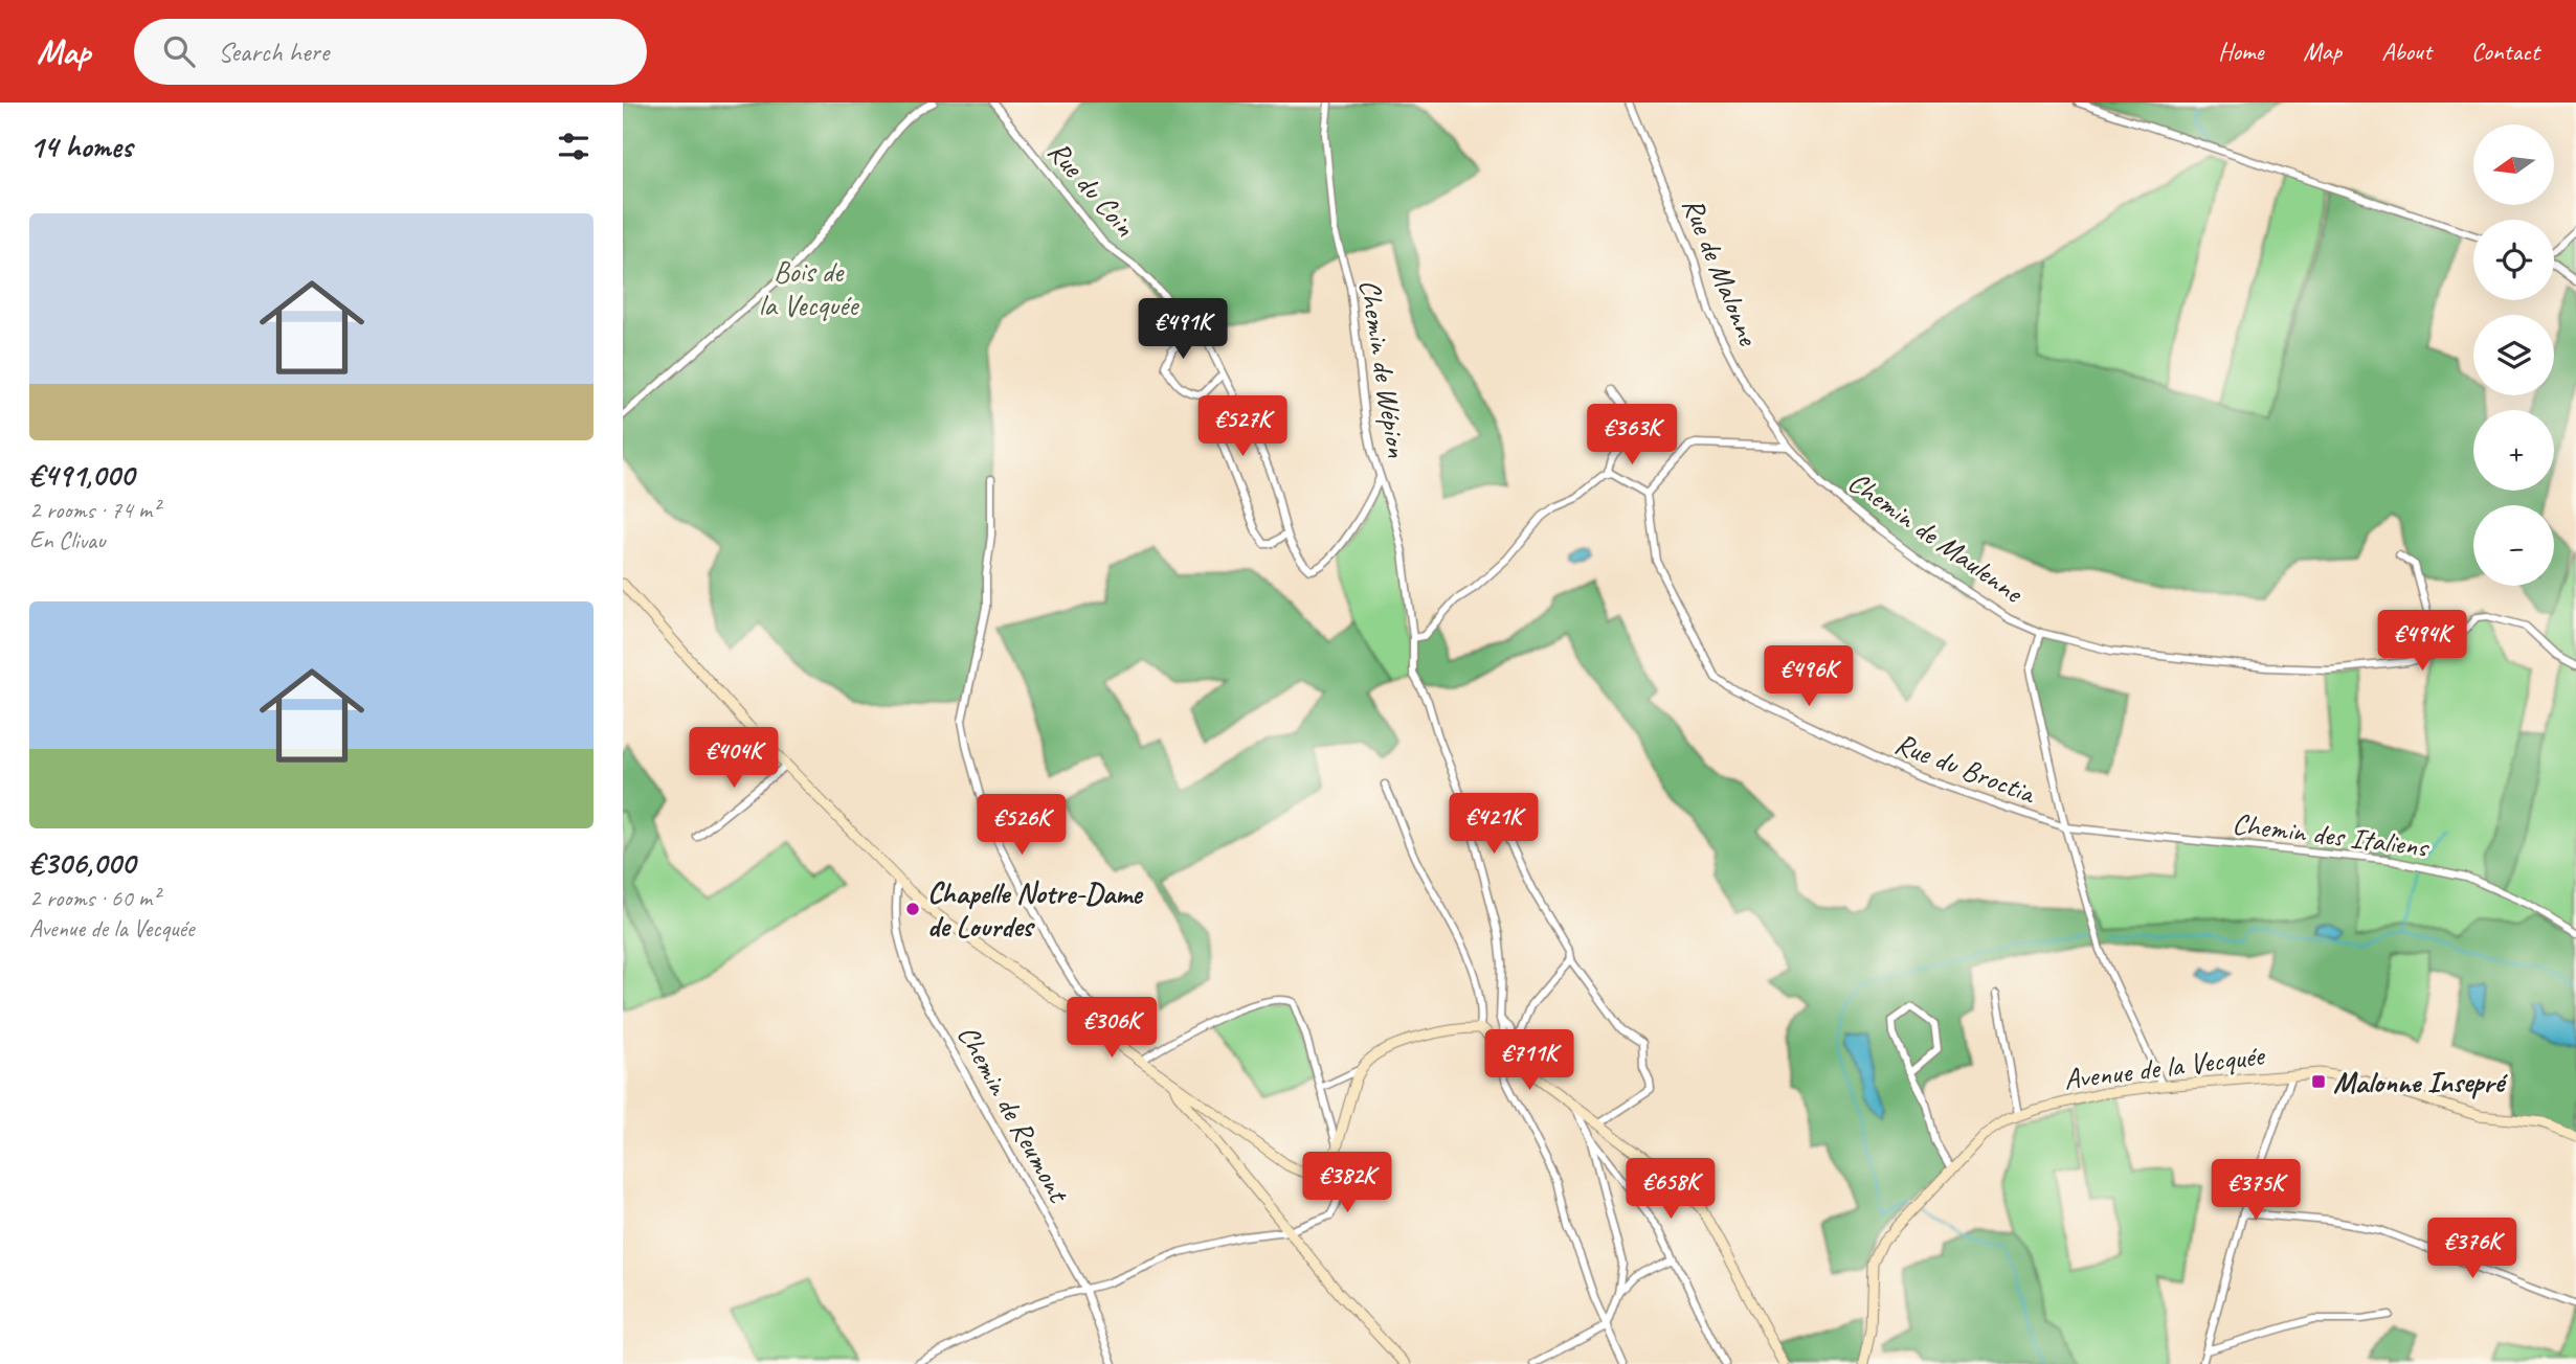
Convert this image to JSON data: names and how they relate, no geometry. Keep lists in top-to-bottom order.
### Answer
{
  "streets": {
    "main road": ["Avenue de la Vecquée"],
    "street": [
      "Rue du Coin",
      "Rue de Malonne",
      "Chemin de Wépion",
      "Chemin de Maulenne",
      "Rue du Broctia",
      "Chemin des Italiens",
      "Chemin de Reumont"
    ]
  },
  "crossings": [
    ["Rue du Coin", "Chemin de Wépion"],
    ["Rue de Malonne", "Chemin de Maulenne"],
    ["Rue du Broctia", "Chemin des Italiens"]
  ],
  "parks": ["Bois de la Vecquée"],
  "places": {
    "other": ["Chapelle Notre-Dame de Lourdes"],
    "transit": ["Malonne Insepré"]
  },
  "north": "left",
  "page": {
    "header": "Map",
    "search": "Search here",
    "nav": [
      "Home",
      "Map",
      "About",
      "Contact"
    ],
    "heading": "14 homes",
    "map_buttons": ["+", "−"],
    "list": [
      {
        "name": "€491,000",
        "note": "2 rooms · 74 m² · En Clivau"
      },
      {
        "name": "€306,000",
        "note": "2 rooms · 60 m² · Avenue de la Vecquée"
      }
    ],
    "price": [
      "€491K",
      "€527K",
      "€363K",
      "€494K",
      "€496K",
      "€404K",
      "€421K",
      "€526K",
      "€306K",
      "€711K",
      "€382K",
      "€658K",
      "€375K",
      "€376K"
    ]
  }
}
